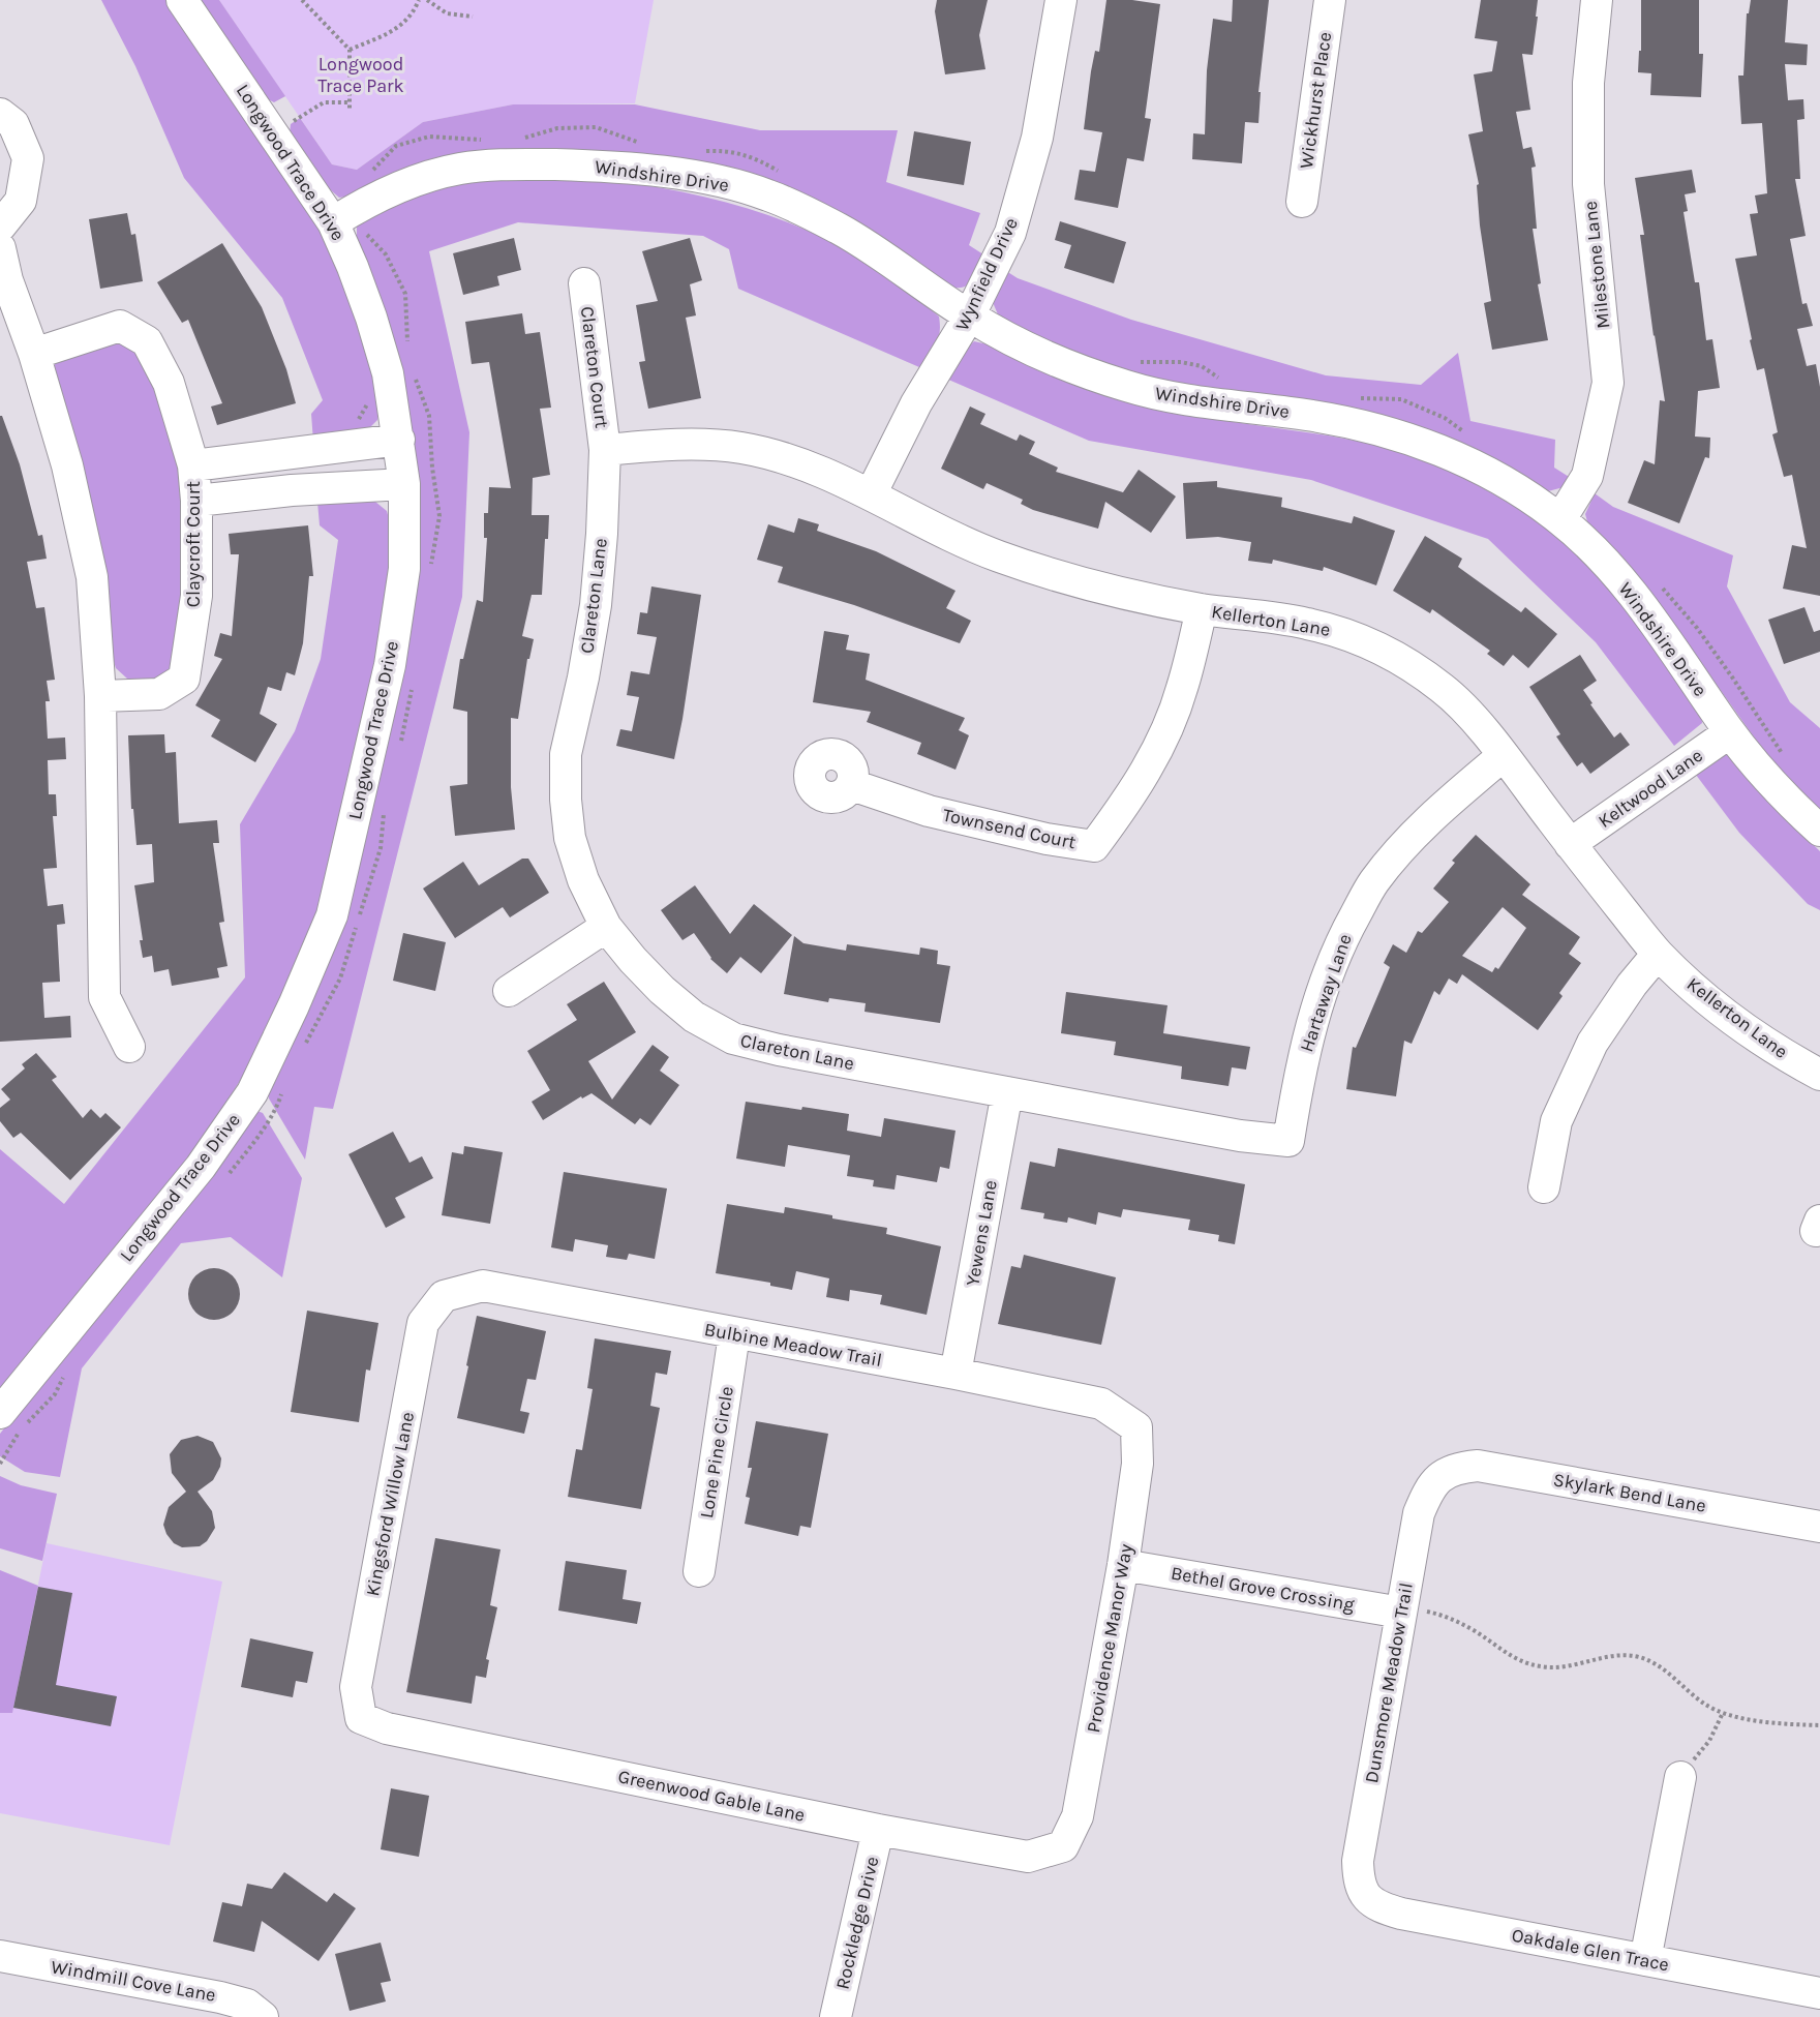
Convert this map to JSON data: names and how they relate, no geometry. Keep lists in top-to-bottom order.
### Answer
{
  "streets": {
    "street": [
      "Wickhurst Place",
      "Longwood Trace Drive",
      "Windshire Drive",
      "Milestone Lane",
      "Wynfield Drive",
      "Clareton Court",
      "Claycroft Court",
      "Clareton Lane",
      "Kellerton Lane",
      "Keltwood Lane",
      "Townsend Court",
      "Hartaway Lane",
      "Yewens Lane",
      "Bulbine Meadow Trail",
      "Lone Pine Circle",
      "Skylark Bend Lane",
      "Kingsford Willow Lane",
      "Bethel Grove Crossing",
      "Providence Manor Way",
      "Dunsmore Meadow Trail",
      "Greenwood Gable Lane",
      "Rockledge Drive",
      "Oakdale Glen Trace",
      "Windmill Cove Lane"
    ]
  },
  "crossings": [
    ["Longwood Trace Drive", "Windshire Drive"],
    ["Windshire Drive", "Milestone Lane"],
    ["Windshire Drive", "Wynfield Drive"],
    ["Windshire Drive", "Keltwood Lane"],
    ["Wynfield Drive", "Kellerton Lane"],
    ["Clareton Court", "Clareton Lane"],
    ["Clareton Court", "Kellerton Lane"],
    ["Clareton Lane", "Kellerton Lane"],
    ["Clareton Lane", "Hartaway Lane"],
    ["Clareton Lane", "Yewens Lane"],
    ["Kellerton Lane", "Keltwood Lane"],
    ["Kellerton Lane", "Townsend Court"],
    ["Kellerton Lane", "Hartaway Lane"],
    ["Yewens Lane", "Bulbine Meadow Trail"],
    ["Bulbine Meadow Trail", "Lone Pine Circle"],
    ["Bulbine Meadow Trail", "Kingsford Willow Lane"],
    ["Bulbine Meadow Trail", "Providence Manor Way"],
    ["Skylark Bend Lane", "Dunsmore Meadow Trail"],
    ["Kingsford Willow Lane", "Greenwood Gable Lane"],
    ["Bethel Grove Crossing", "Providence Manor Way"],
    ["Bethel Grove Crossing", "Dunsmore Meadow Trail"],
    ["Providence Manor Way", "Greenwood Gable Lane"],
    ["Dunsmore Meadow Trail", "Oakdale Glen Trace"],
    ["Greenwood Gable Lane", "Rockledge Drive"]
  ],
  "parks": ["Longwood Trace Park"]
}
